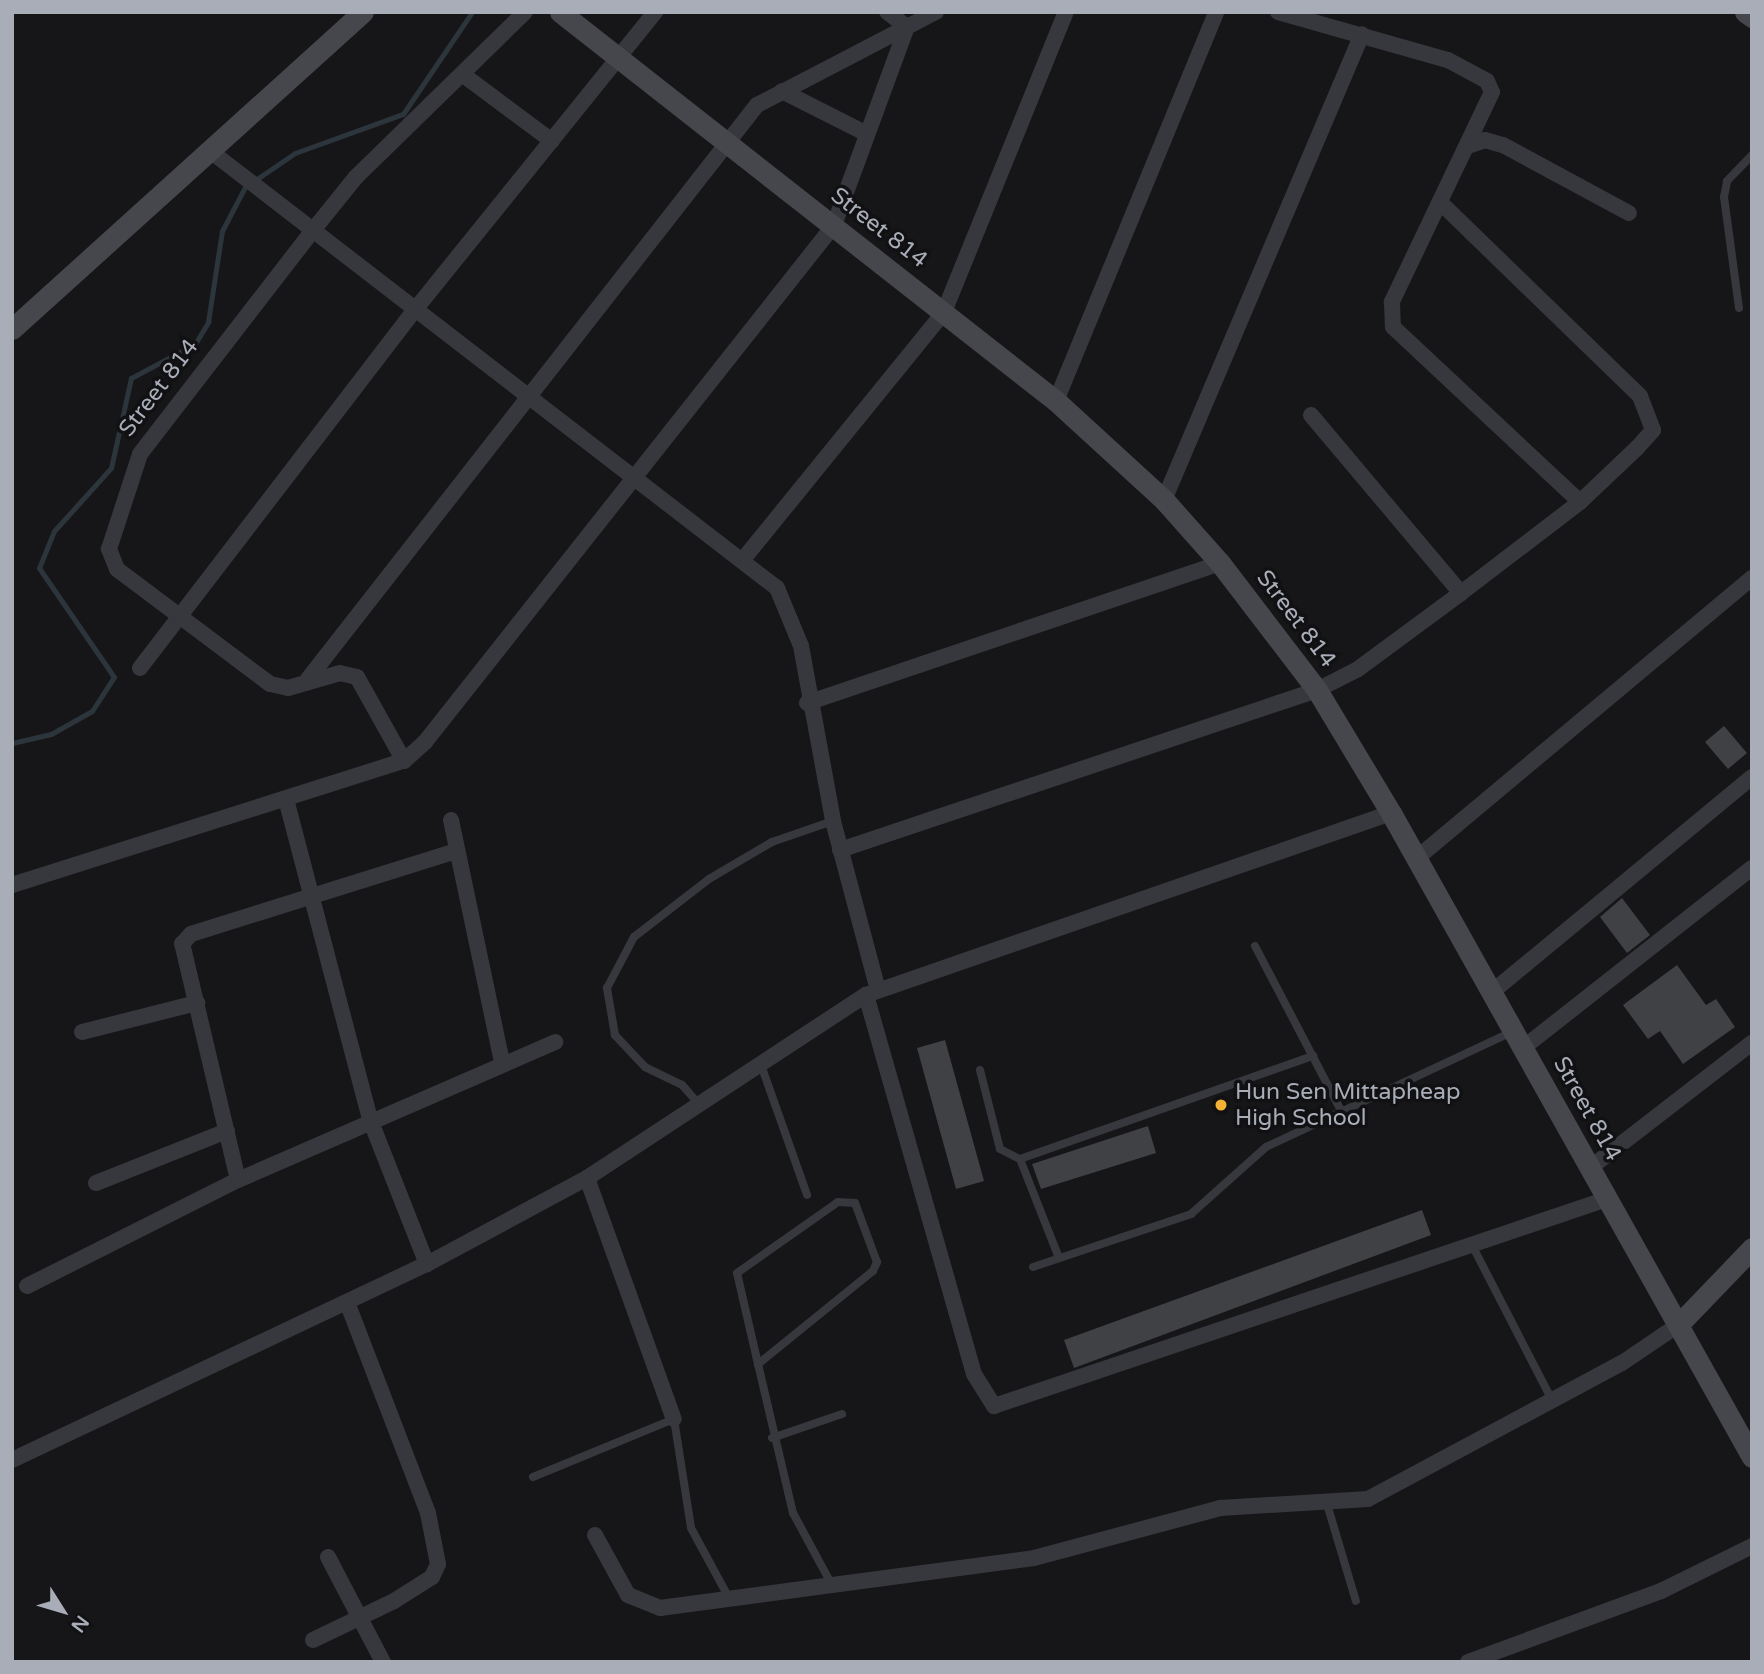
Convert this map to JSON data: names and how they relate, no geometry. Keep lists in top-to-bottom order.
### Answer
{
  "streets": {
    "street": ["Street 814"]
  },
  "places": ["Hun Sen Mittapheap High School"],
  "north": "bottom right"
}
